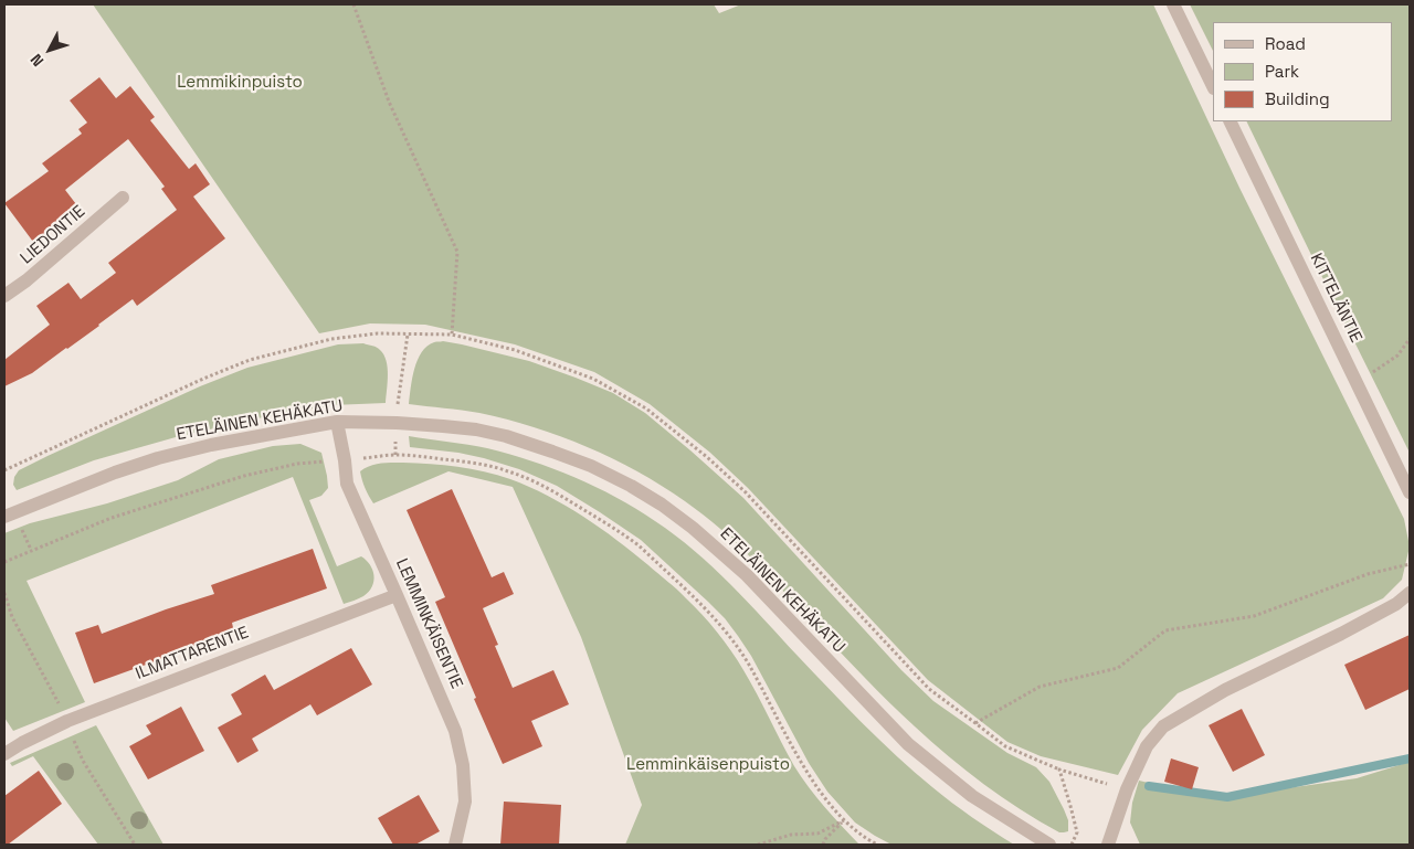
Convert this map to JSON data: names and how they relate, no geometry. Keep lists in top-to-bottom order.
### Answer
{
  "streets": {
    "street": [
      "LIEDONTIE",
      "KITTELÄNTIE",
      "ETELÄINEN KEHÄKATU",
      "LEMMINKÄISENTIE",
      "ILMATTARENTIE"
    ]
  },
  "crossings": [
    ["ETELÄINEN KEHÄKATU", "LEMMINKÄISENTIE"],
    ["LEMMINKÄISENTIE", "ILMATTARENTIE"]
  ],
  "parks": ["Lemmikinpuisto", "Lemminkäisenpuisto"],
  "legend": ["Road", "Park", "Building"],
  "north": "bottom left"
}
